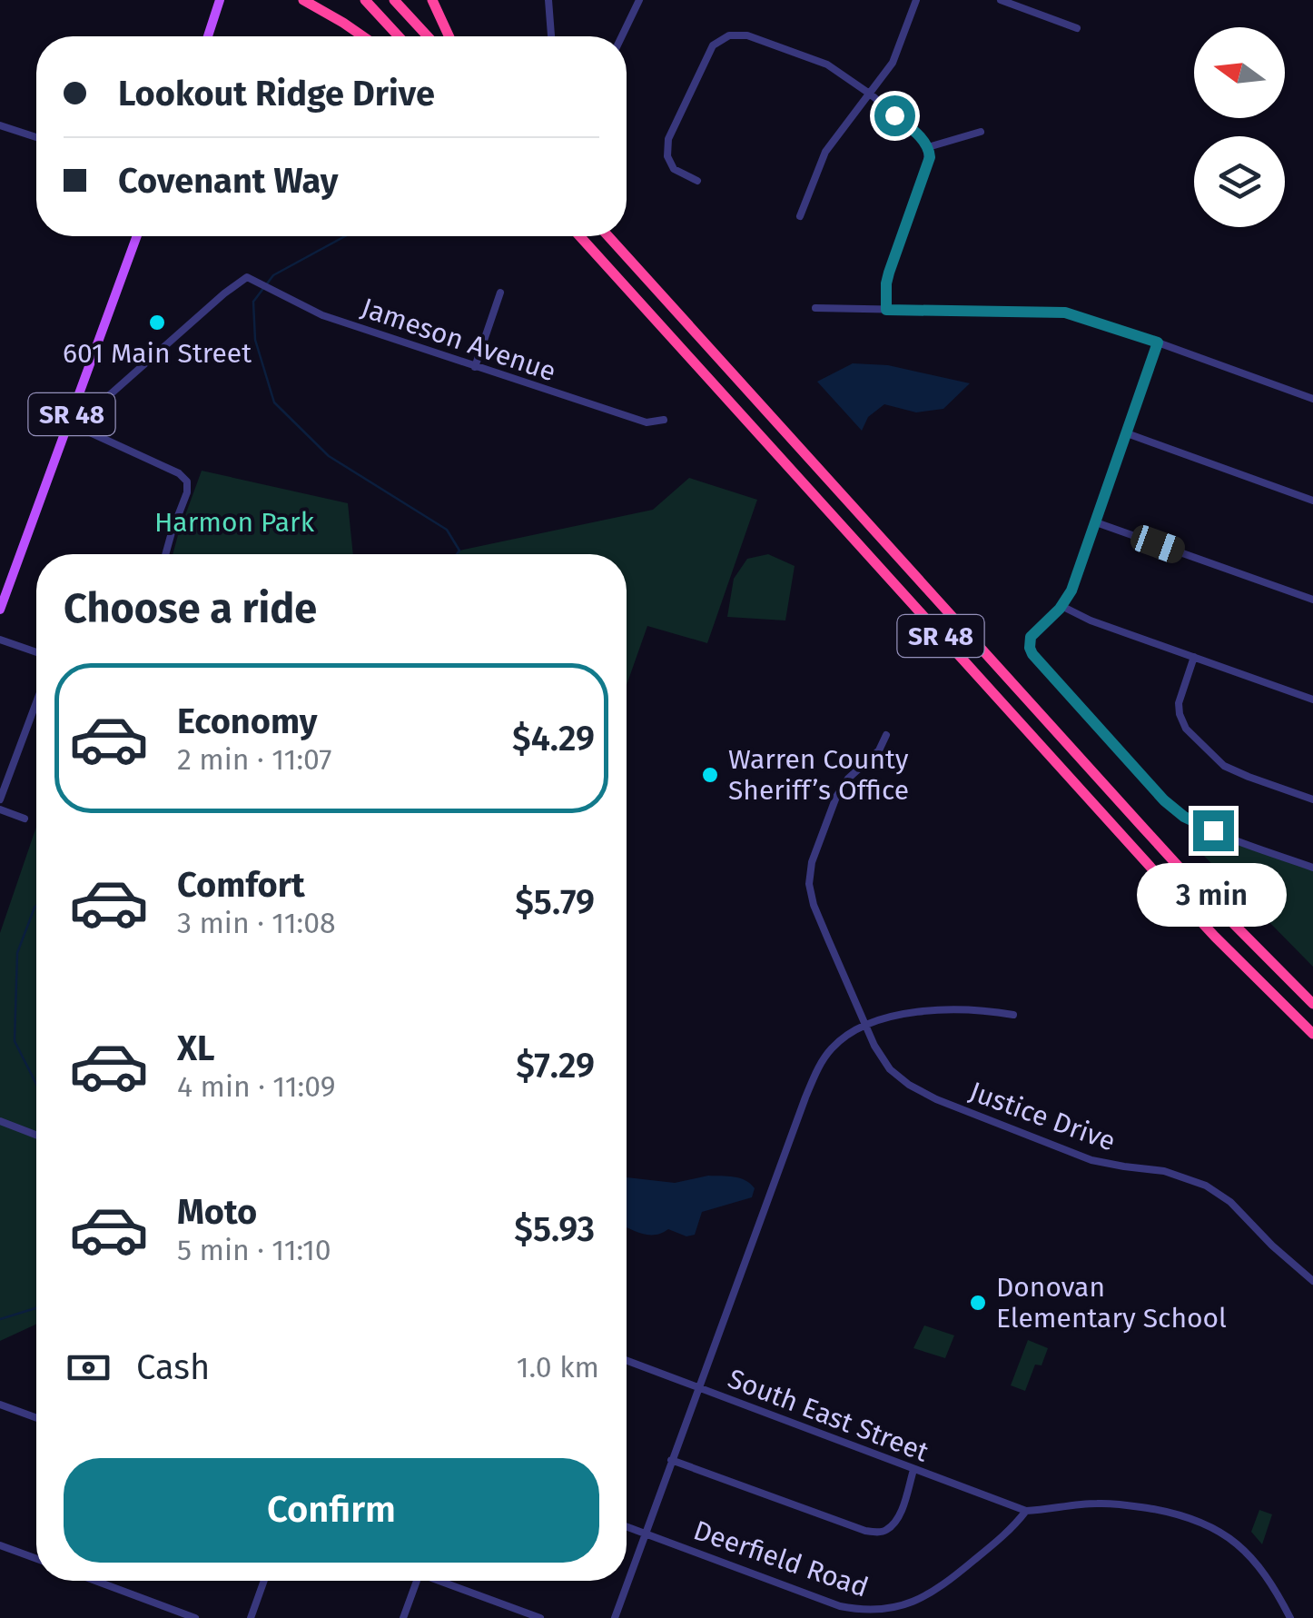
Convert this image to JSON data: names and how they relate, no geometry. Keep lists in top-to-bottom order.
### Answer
{
  "streets": {
    "highway": ["SR 48"],
    "street": [
      "Jameson Avenue",
      "Justice Drive",
      "South East Street",
      "Deerfield Road"
    ]
  },
  "crossings": [
    ["South East Street", "Deerfield Road"]
  ],
  "parks": ["Harmon Park"],
  "places": ["601 Main Street", "Warren County Sheriff’s Office", "Donovan Elementary School"],
  "north": "left",
  "page": {
    "banner": ["Lookout Ridge Drive", "Covenant Way"],
    "heading": "Choose a ride",
    "list": [
      {
        "name": "Economy",
        "note": "2 min · 11:07",
        "value": "$4.29"
      },
      {
        "name": "Comfort",
        "note": "3 min · 11:08",
        "value": "$5.79"
      },
      {
        "name": "XL",
        "note": "4 min · 11:09",
        "value": "$7.29"
      },
      {
        "name": "Moto",
        "note": "5 min · 11:10",
        "value": "$5.93"
      }
    ],
    "bubble": "3 min",
    "pay": ["Cash", "1.0 km"],
    "buttons": "Confirm"
  }
}
